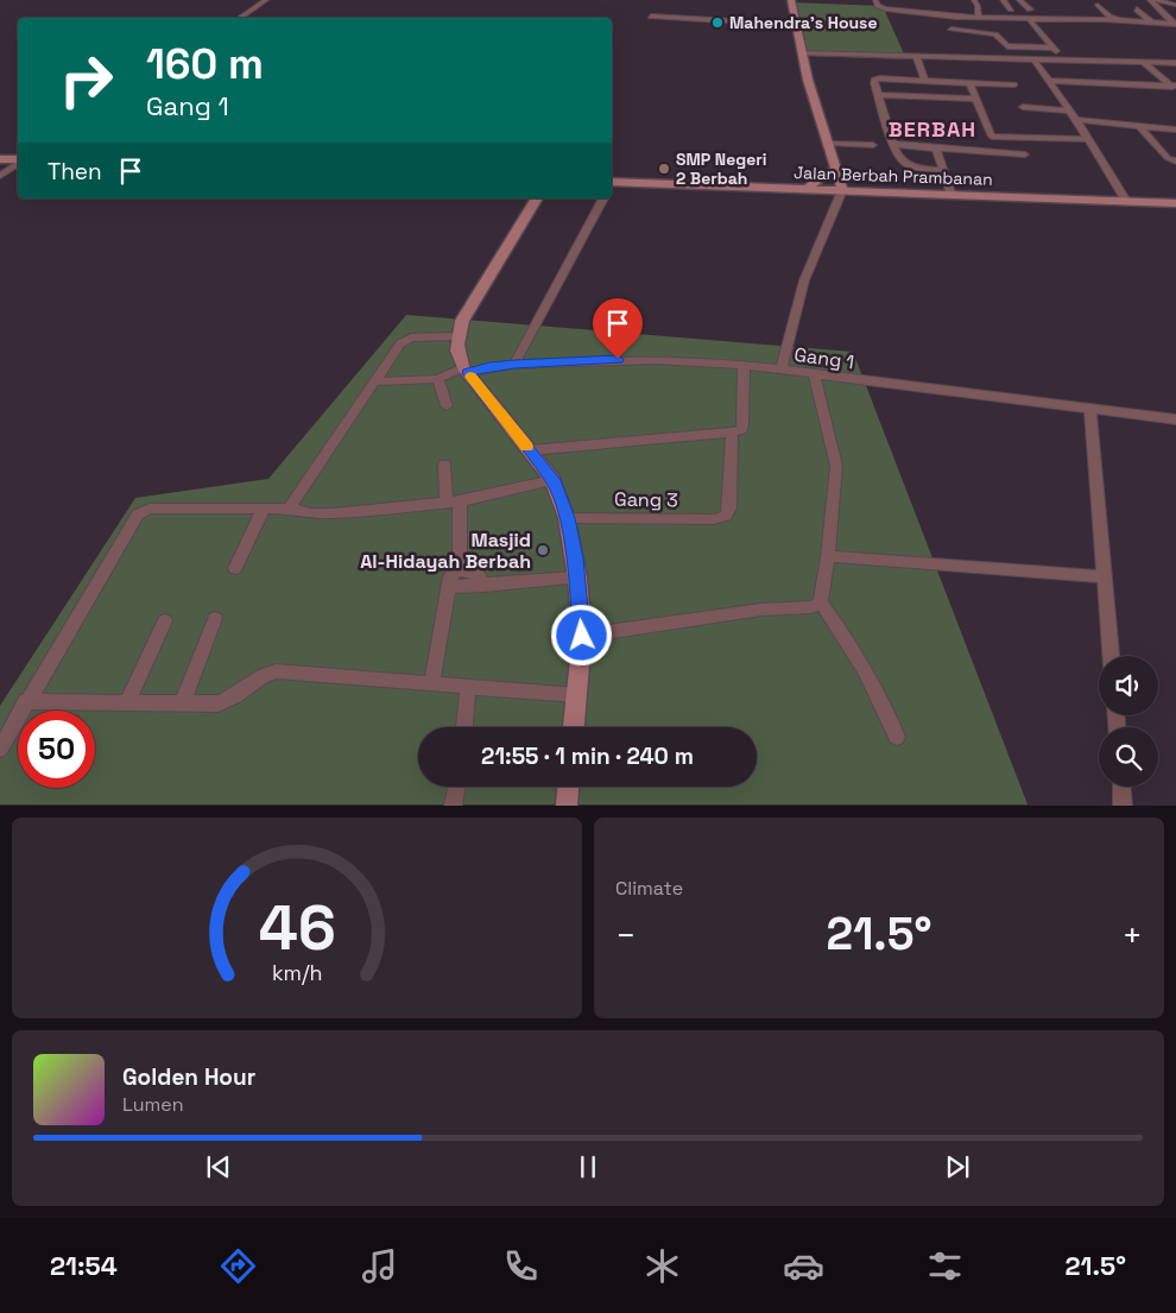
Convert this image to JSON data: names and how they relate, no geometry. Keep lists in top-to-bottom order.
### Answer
{
  "streets": {
    "main road": ["Jalan Berbah Prambanan"],
    "street": ["Gang 1", "Gang 3"]
  },
  "districts": ["BERBAH"],
  "places": ["Mahendra's House", "SMP Negeri 2 Berbah", "Masjid Al-Hidayah Berbah"],
  "page": {
    "turn": ["160 m", "Gang 1"],
    "then": "Then",
    "limit": "50",
    "trip": "21:55 · 1 min · 240 m",
    "tile": "Climate",
    "heat": ["−", "21.5°", "+"],
    "song": ["Golden Hour", "Lumen"],
    "tabs": ["21:54", "21.5°"],
    "gauge": ["46", "km/h"]
  }
}
